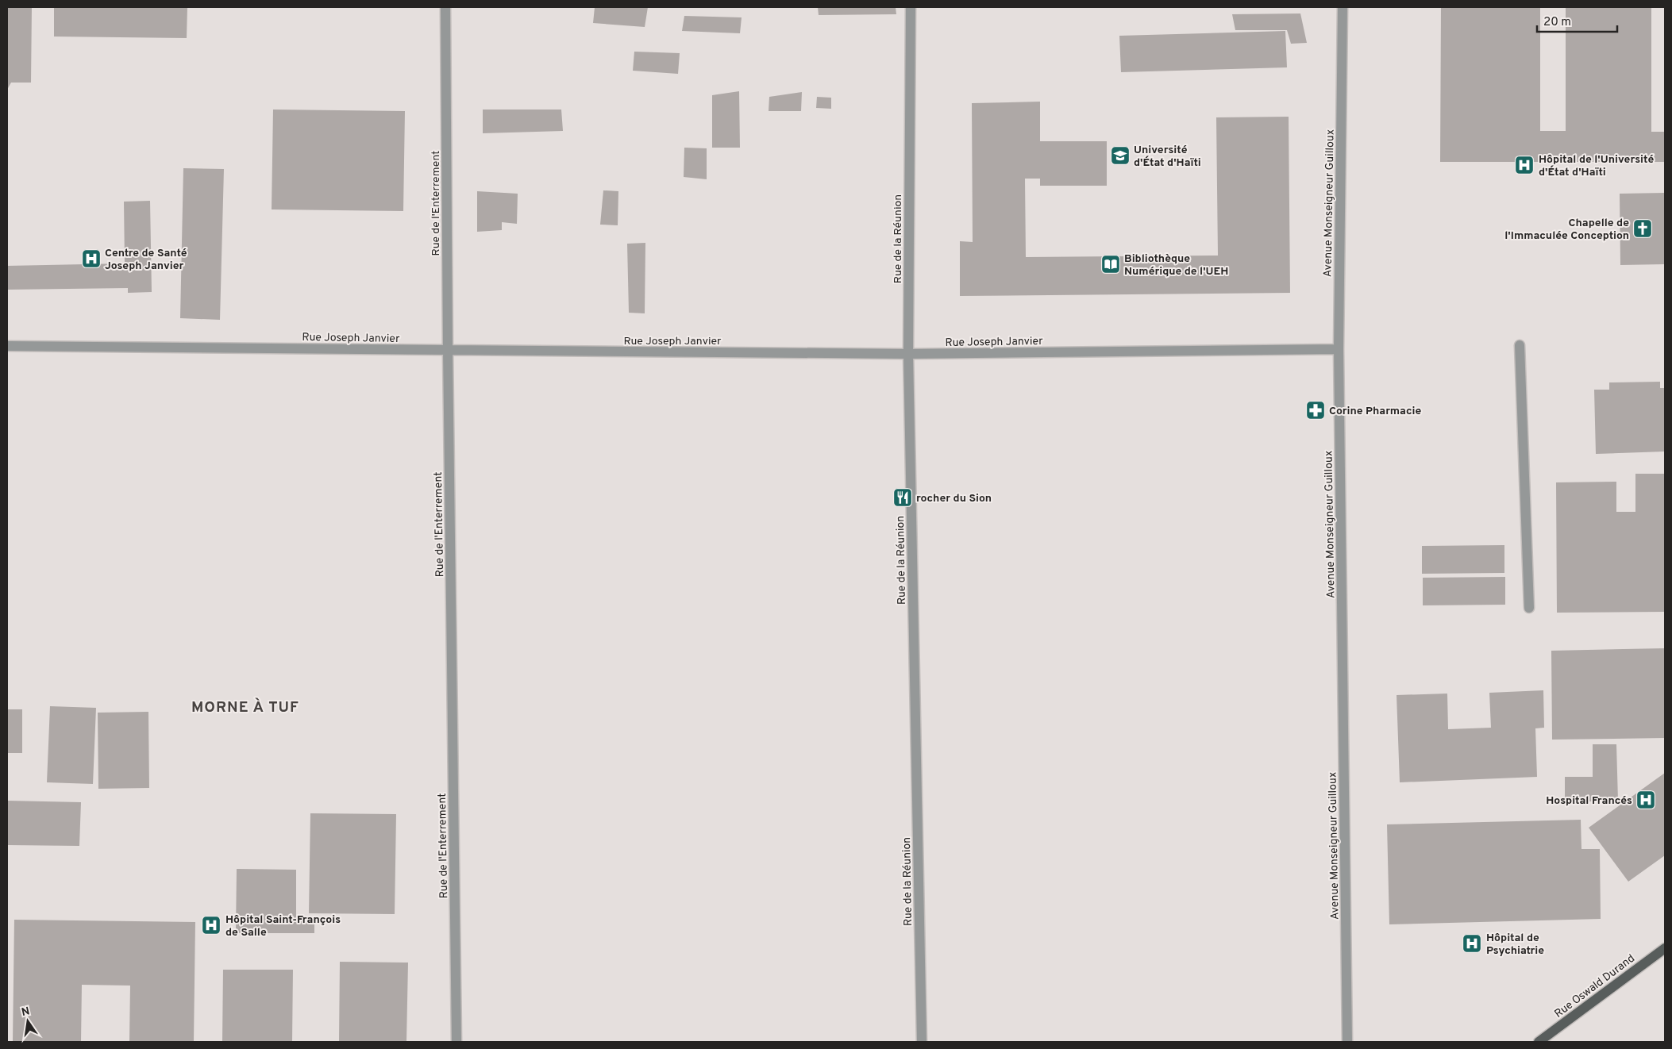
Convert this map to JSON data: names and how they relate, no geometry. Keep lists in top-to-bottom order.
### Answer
{
  "streets": {
    "main road": ["Rue Oswald Durand"],
    "street": [
      "Rue de l'Enterrement",
      "Avenue Monseigneur Guilloux",
      "Rue de la Réunion",
      "Rue Joseph Janvier"
    ]
  },
  "crossings": [
    ["Rue de l'Enterrement", "Rue Joseph Janvier"],
    ["Avenue Monseigneur Guilloux", "Rue Joseph Janvier"],
    ["Rue de la Réunion", "Rue Joseph Janvier"]
  ],
  "districts": ["MORNE À TUF"],
  "places": {
    "school or university": ["Université d'État d'Haïti"],
    "hospital": [
      "Hôpital de l'Université d'État d'Haïti",
      "Centre de Santé Joseph Janvier",
      "Hospital Francés",
      "Hôpital Saint-François de Salle",
      "Hôpital de Psychiatrie"
    ],
    "church": ["Chapelle de l'Immaculée Conception"],
    "library": ["Bibliothèque Numérique de l'UEH"],
    "pharmacy": ["Corine Pharmacie"],
    "restaurant": ["rocher du Sion"]
  },
  "scale_bar": "20 m",
  "north": "top"
}
